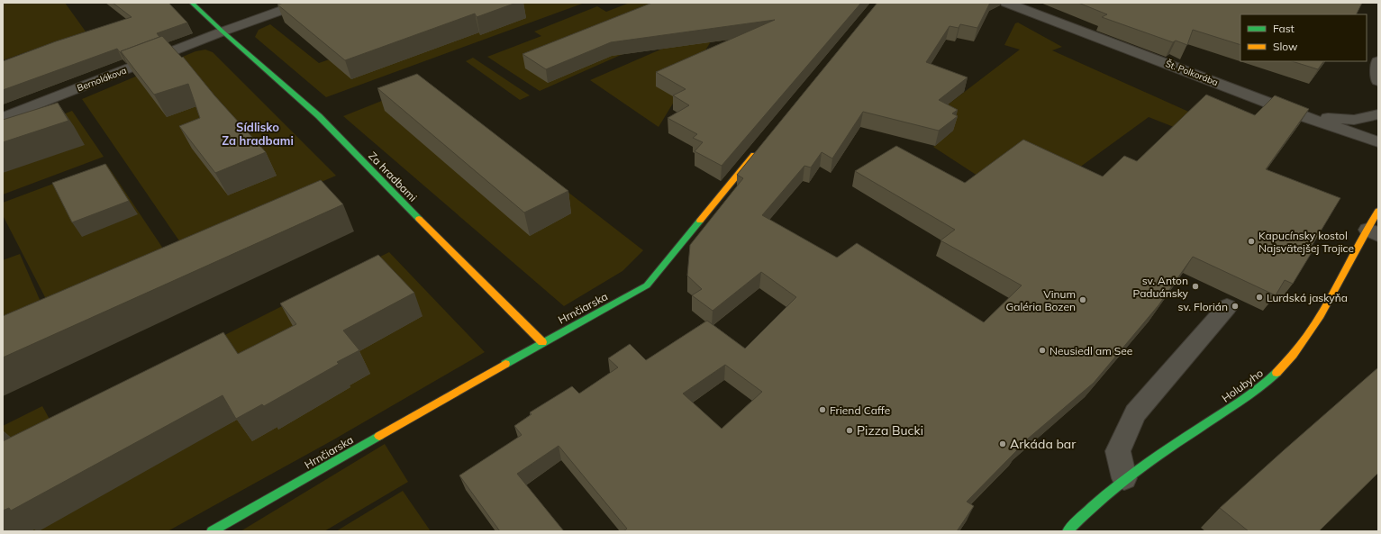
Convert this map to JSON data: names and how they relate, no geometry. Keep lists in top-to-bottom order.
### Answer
{
  "streets": {
    "street": [
      "Št. Polkorába",
      "Bernolákova",
      "Za hradbami",
      "Hrnčiarska",
      "Holubyho"
    ]
  },
  "crossings": [
    ["Bernolákova", "Za hradbami"],
    ["Za hradbami", "Hrnčiarska"]
  ],
  "districts": ["Sídlisko Za hradbami"],
  "places": [
    "Kapucínsky kostol Najsvätejšej Trojice",
    "sv. Anton Paduánsky",
    "Lurdská jaskyňa",
    "Vinum Galéria Bozen",
    "sv. Florián",
    "Neusiedl am See",
    "Friend Caffe",
    "Pizza Bucki",
    "Arkáda bar"
  ],
  "legend": ["Fast", "Slow"]
}
